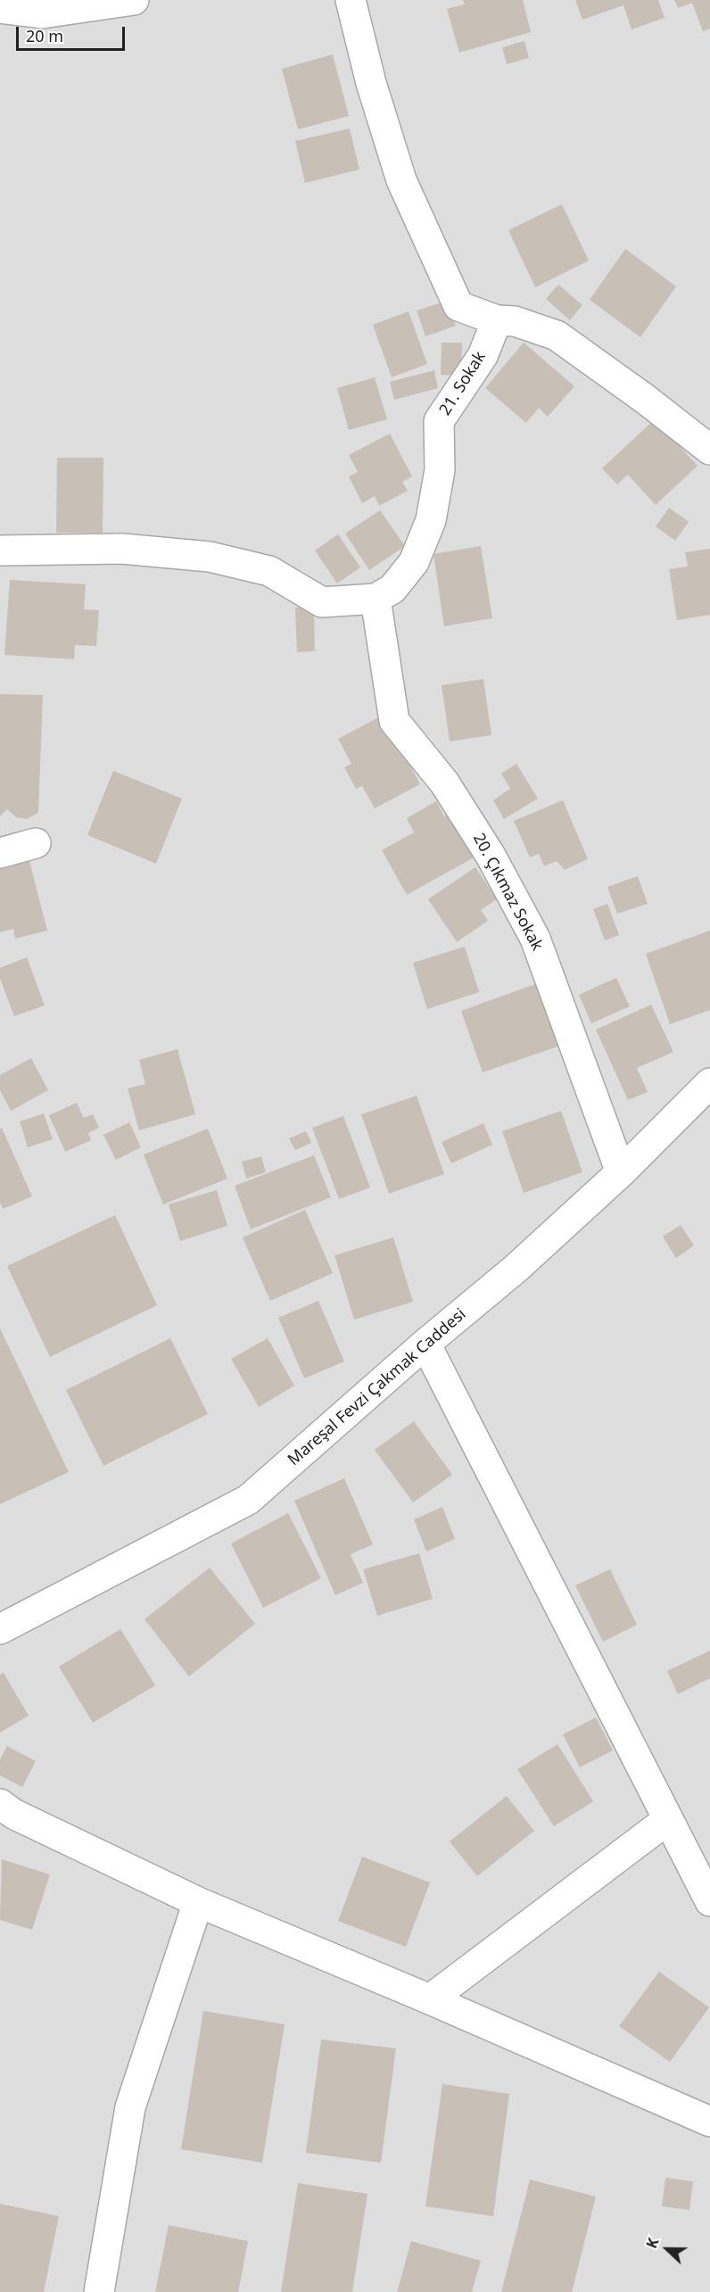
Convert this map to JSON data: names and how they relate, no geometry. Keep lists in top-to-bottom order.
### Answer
{
  "streets": {
    "street": ["21. Sokak", "20. Çıkmaz Sokak", "Mareşal Fevzi Çakmak Caddesi"]
  },
  "crossings": [
    ["21. Sokak", "20. Çıkmaz Sokak"],
    ["20. Çıkmaz Sokak", "Mareşal Fevzi Çakmak Caddesi"]
  ],
  "scale_bar": "20 m",
  "north": "left"
}
